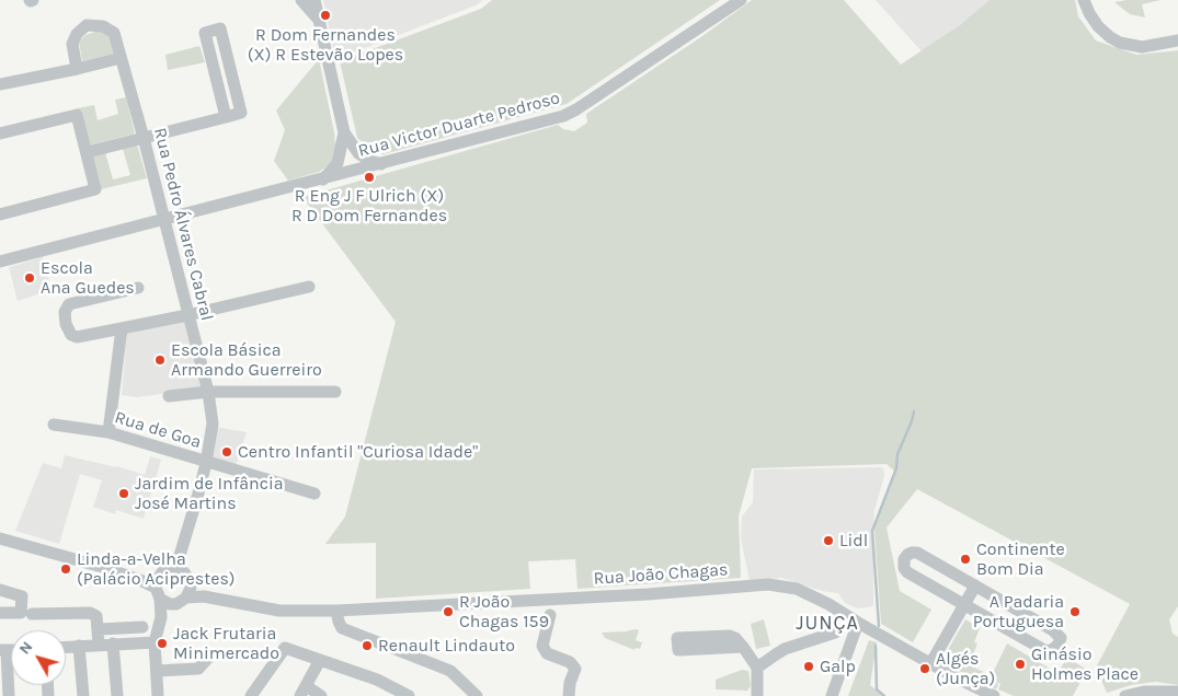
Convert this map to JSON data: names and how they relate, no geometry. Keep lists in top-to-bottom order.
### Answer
{
  "streets": {
    "street": [
      "Rua Victor Duarte Pedroso",
      "Rua Pedro Álvares Cabral",
      "Rua de Goa",
      "Rua João Chagas"
    ]
  },
  "crossings": [
    ["Rua Victor Duarte Pedroso", "Rua Pedro Álvares Cabral"],
    ["Rua Pedro Álvares Cabral", "Rua de Goa"]
  ],
  "districts": ["JUNÇA"],
  "places": [
    "R Dom Fernandes (X) R Estevão Lopes",
    "R Eng J F Ulrich (X) R D Dom Fernandes",
    "Escola Ana Guedes",
    "Escola Básica Armando Guerreiro",
    "Centro Infantil \"Curiosa Idade\"",
    "Jardim de Infância José Martins",
    "Lidl",
    "Continente Bom Dia",
    "Linda-a-Velha (Palácio Aciprestes)",
    "R João Chagas 159",
    "A Padaria Portuguesa",
    "Jack Frutaria Minimercado",
    "Renault Lindauto",
    "Ginásio Holmes Place",
    "Galp",
    "Algés (Junça)"
  ],
  "north": "top left"
}
